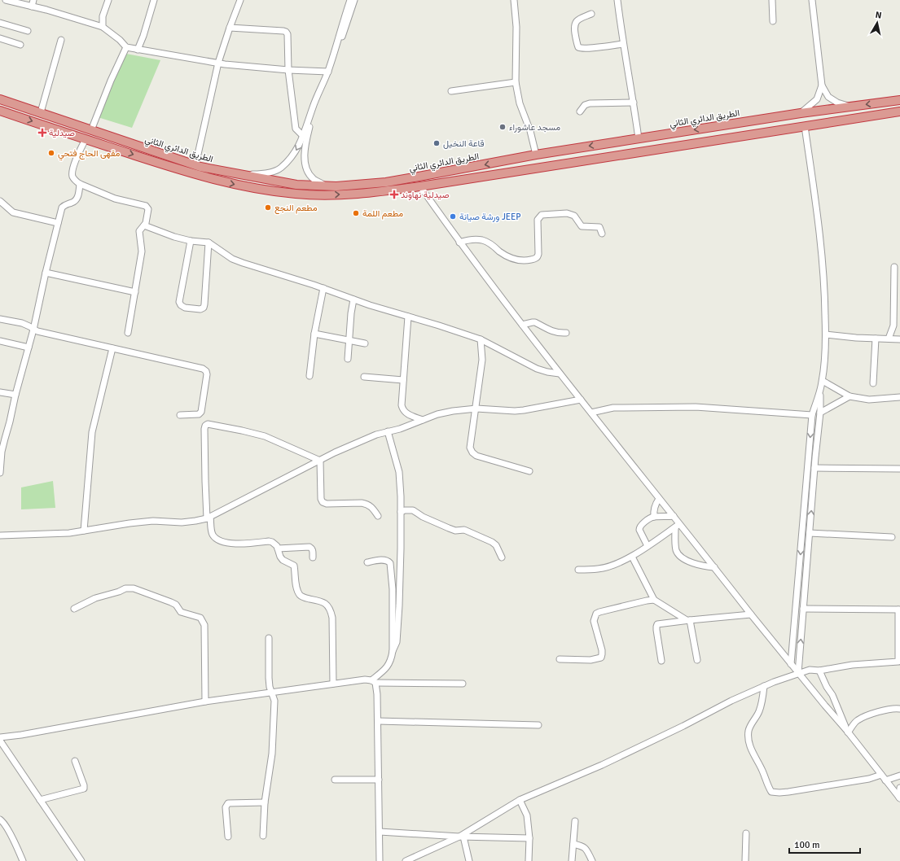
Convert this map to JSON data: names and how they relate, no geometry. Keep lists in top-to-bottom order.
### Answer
{
  "streets": {
    "highway": ["الطريق الدائري الثاني"]
  },
  "places": {
    "other": [
      "مسجد عاشوراء",
      "قاعة النخيل",
      "مقهى الحاج فتحي",
      "مطعم النجع",
      "مطعم اللمة",
      "ورشة صيانة JEEP"
    ],
    "health": ["صيدلية", "صيدلية نهاوند"]
  },
  "scale_bar": "100 m",
  "north": "top"
}
